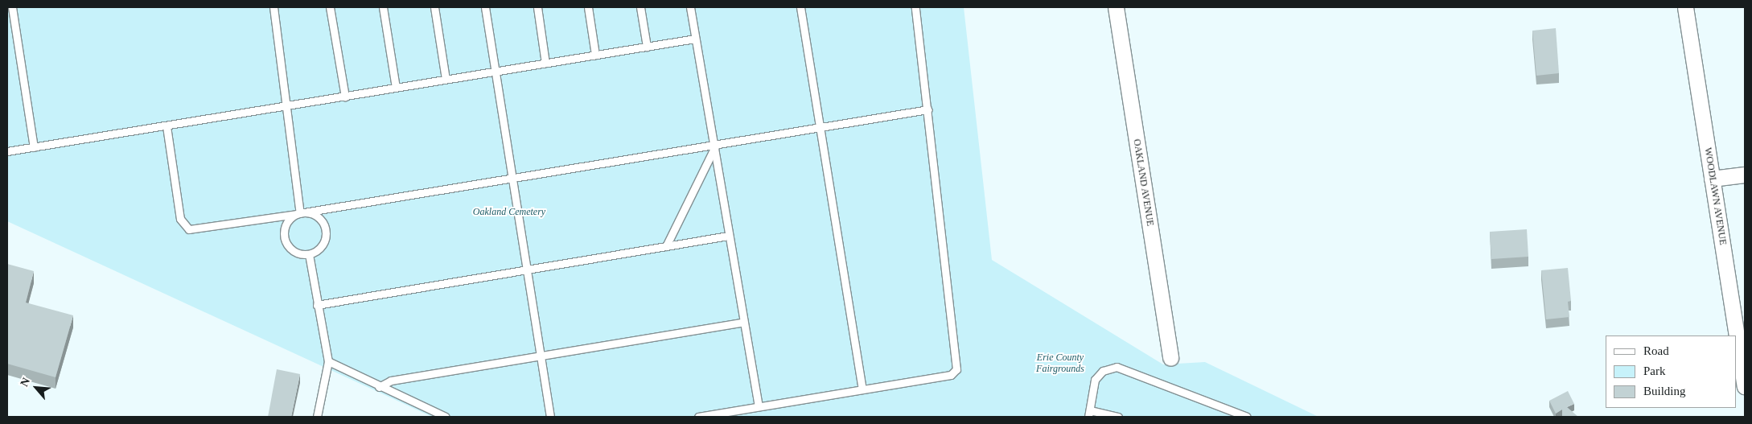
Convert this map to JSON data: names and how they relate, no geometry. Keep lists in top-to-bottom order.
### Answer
{
  "streets": {
    "street": ["OAKLAND AVENUE", "WOODLAWN AVENUE"]
  },
  "parks": ["Oakland Cemetery", "Erie County Fairgrounds"],
  "legend": ["Road", "Park", "Building"],
  "north": "top left"
}
